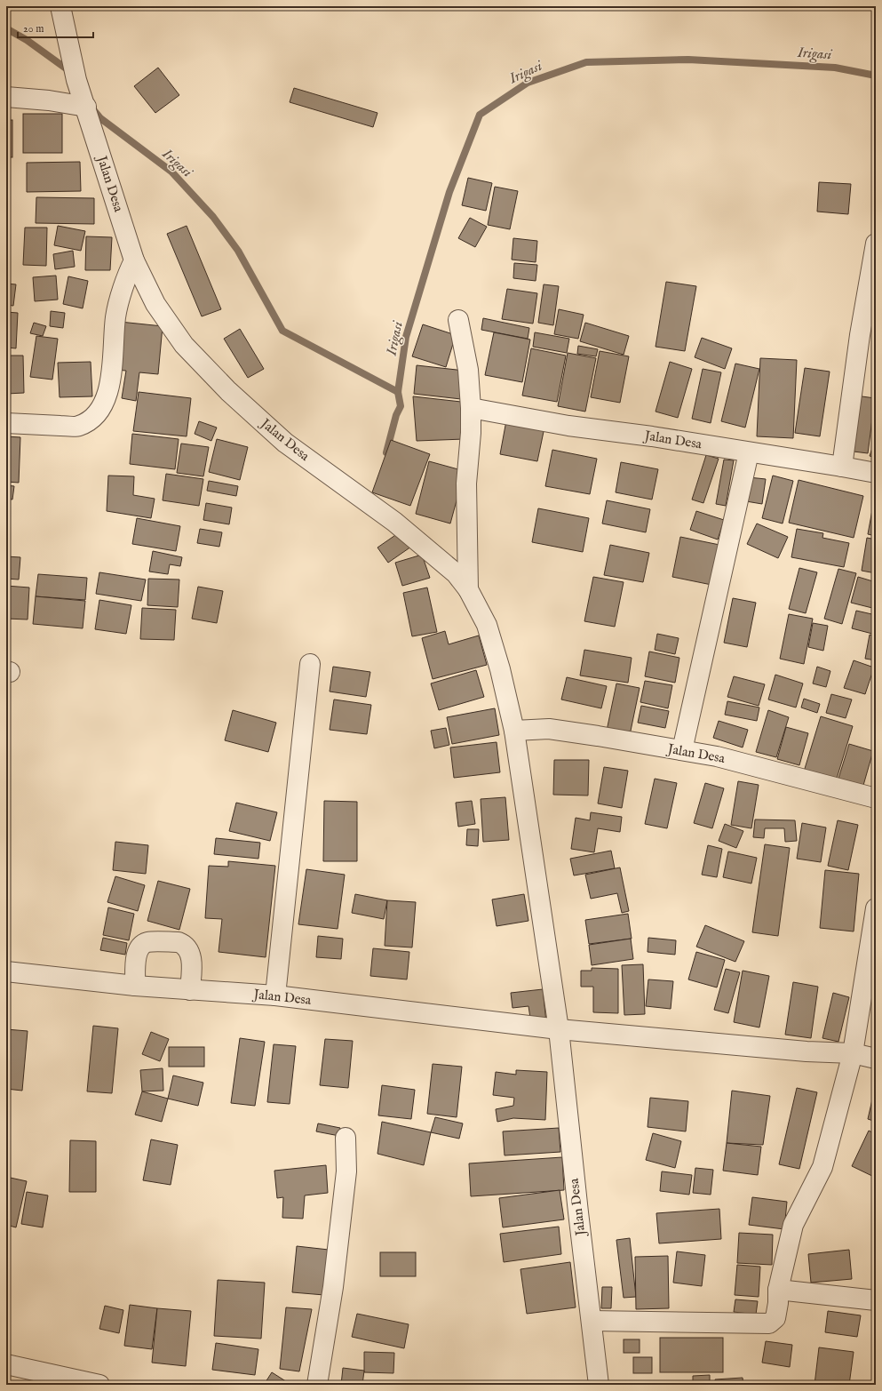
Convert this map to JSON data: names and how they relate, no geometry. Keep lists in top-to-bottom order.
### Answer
{
  "streets": {
    "street": ["Jalan Desa"]
  },
  "water": ["Irigasi"],
  "scale_bar": "20 m"
}
